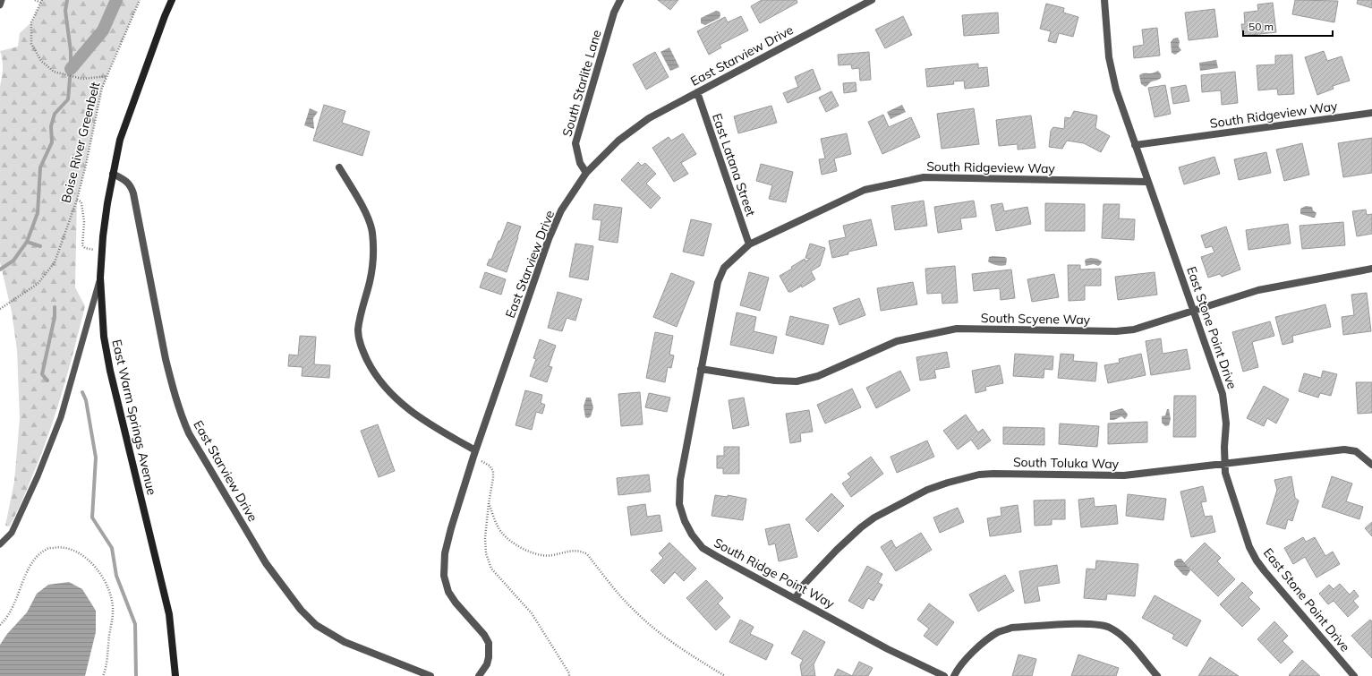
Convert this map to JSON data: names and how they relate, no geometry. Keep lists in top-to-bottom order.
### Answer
{
  "streets": {
    "street": [
      "East Starview Drive",
      "South Starlite Lane",
      "South Ridgeview Way",
      "East Latana Street",
      "South Scyene Way",
      "East Stone Point Drive",
      "East Warm Springs Avenue",
      "South Toluka Way",
      "South Ridge Point Way"
    ],
    "path": ["Boise River Greenbelt"]
  },
  "crossings": [
    ["East Starview Drive", "South Starlite Lane"],
    ["East Starview Drive", "East Latana Street"],
    ["East Starview Drive", "East Warm Springs Avenue"],
    ["South Ridgeview Way", "East Latana Street"],
    ["South Ridgeview Way", "South Scyene Way"],
    ["South Ridgeview Way", "East Stone Point Drive"],
    ["South Ridgeview Way", "South Ridge Point Way"],
    ["South Scyene Way", "East Stone Point Drive"],
    ["South Scyene Way", "South Ridge Point Way"],
    ["East Stone Point Drive", "South Toluka Way"],
    ["South Toluka Way", "South Ridge Point Way"]
  ],
  "scale_bar": "50 m"
}
